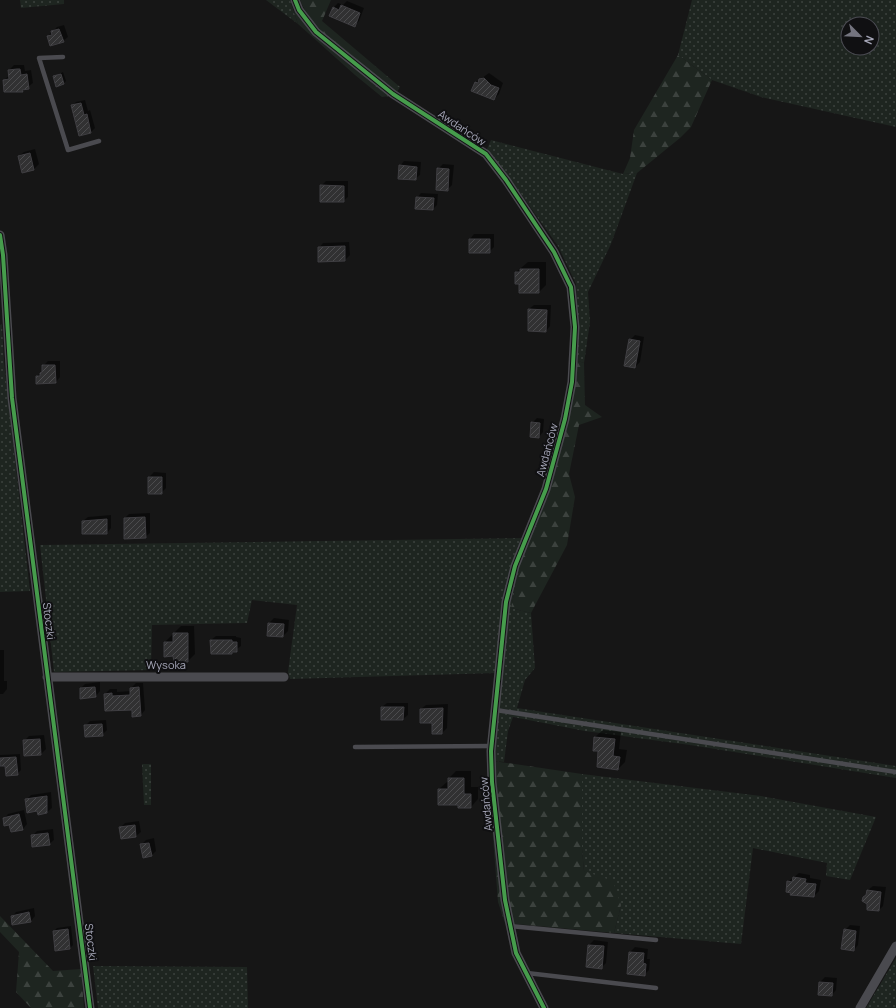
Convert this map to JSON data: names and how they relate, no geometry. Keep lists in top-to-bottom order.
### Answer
{
  "streets": {
    "street": ["Awdańców", "Stoczki", "Wysoka"]
  },
  "crossings": [
    ["Stoczki", "Wysoka"]
  ],
  "north": "bottom right"
}
